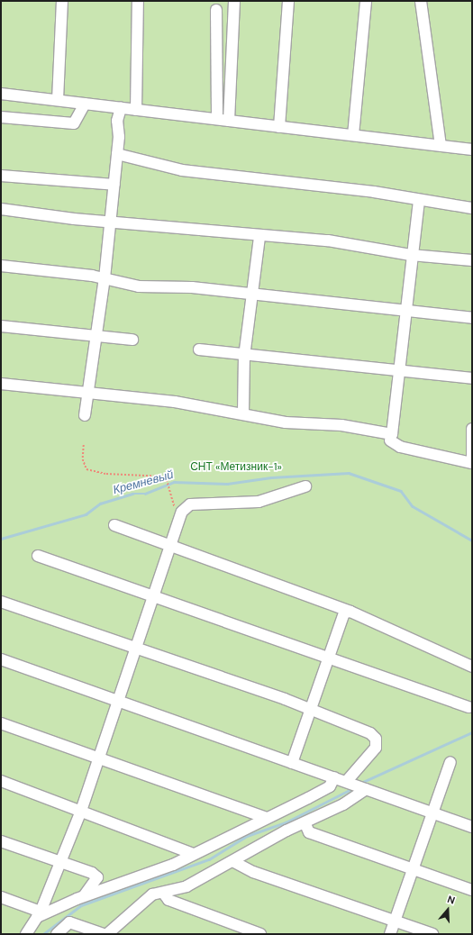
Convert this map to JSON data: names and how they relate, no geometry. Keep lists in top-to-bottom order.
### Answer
{
  "water": ["Кремневый"],
  "parks": ["СНТ «Метизник-1»"],
  "north": "top"
}
